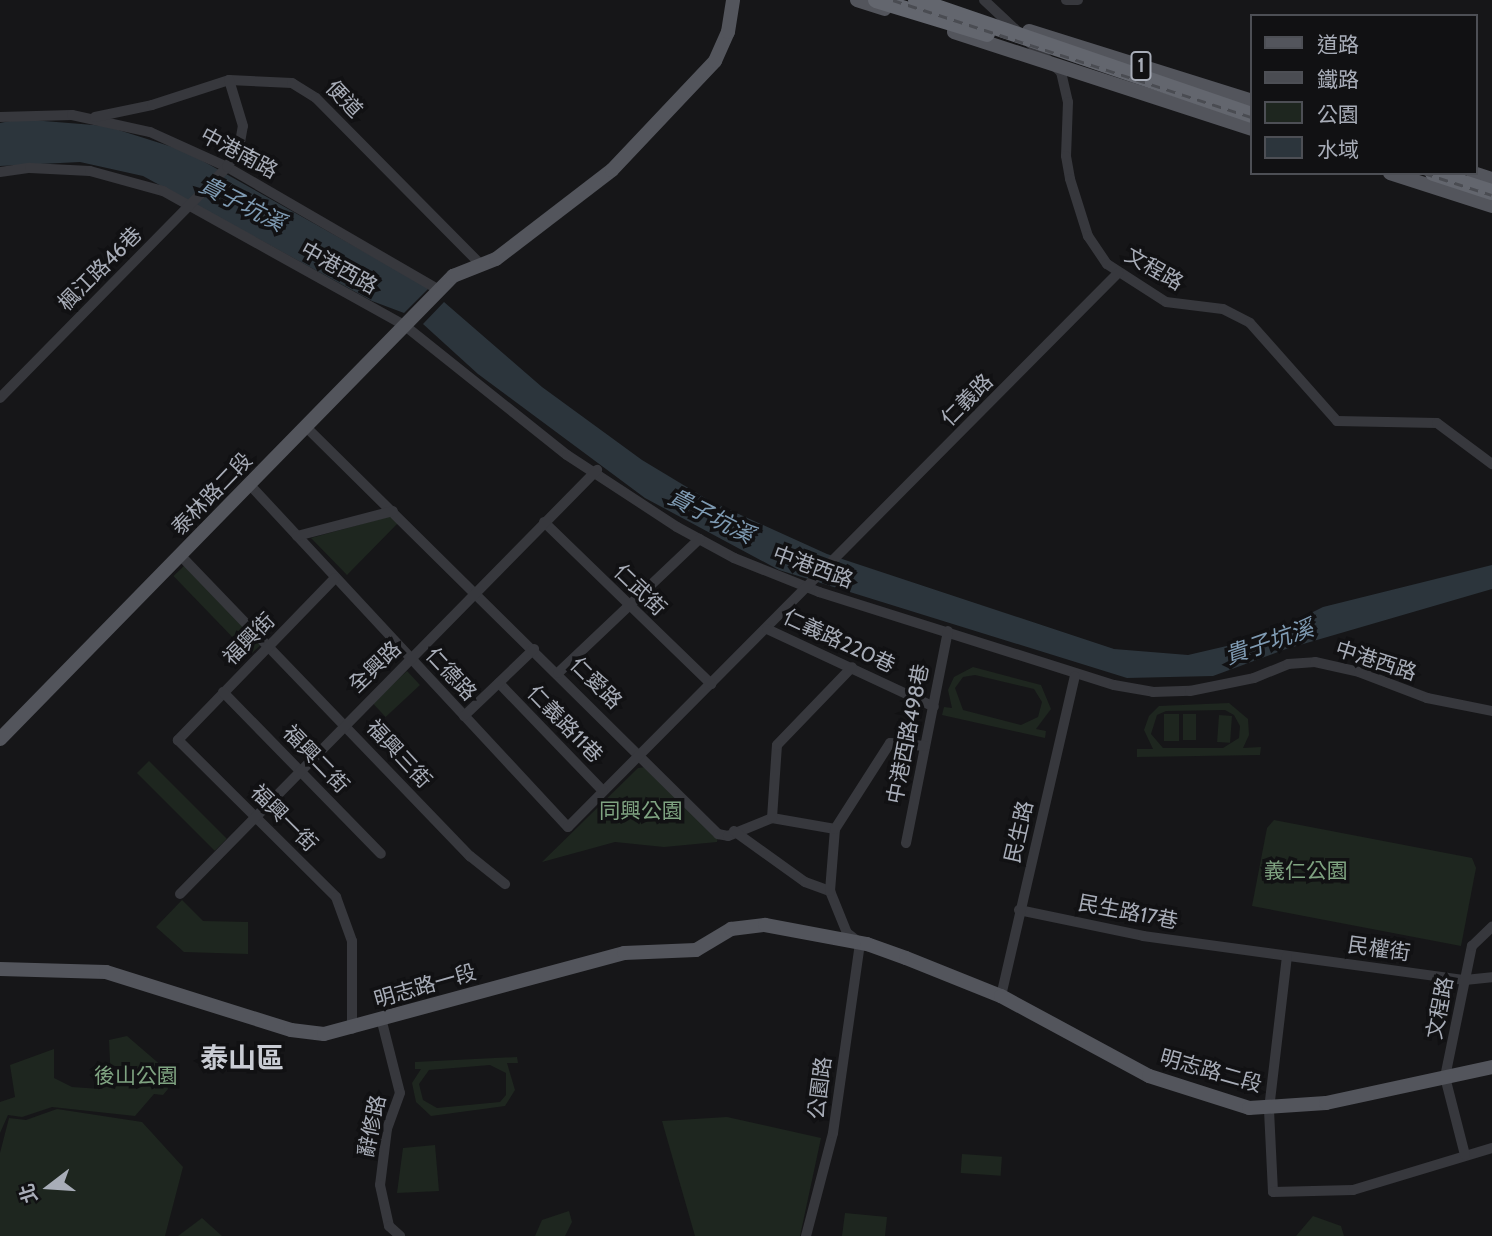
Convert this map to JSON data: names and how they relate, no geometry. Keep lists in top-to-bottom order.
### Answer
{
  "streets": {
    "highway": ["1"],
    "main road": ["泰林路二段", "明志路一段", "明志路二段"],
    "street": [
      "便道",
      "中港南路",
      "中港西路",
      "楓江路46巷",
      "文程路",
      "仁義路",
      "仁武街",
      "福興街",
      "仁義路220巷",
      "全興路",
      "仁德路",
      "仁愛路",
      "仁義路11巷",
      "中港西路498巷",
      "福興三街",
      "福興二街",
      "福興一街",
      "民生路",
      "民生路17巷",
      "民權街",
      "公園路",
      "辭修路"
    ]
  },
  "crossings": [
    ["1", "文程路"],
    ["便道", "中港南路"],
    ["便道", "楓江路46巷"],
    ["便道", "泰林路二段"],
    ["中港南路", "楓江路46巷"],
    ["中港南路", "泰林路二段"],
    ["中港西路", "楓江路46巷"],
    ["中港西路", "仁義路"],
    ["中港西路", "泰林路二段"],
    ["中港西路", "全興路"],
    ["中港西路", "中港西路498巷"],
    ["中港西路", "民生路"],
    ["文程路", "仁義路"],
    ["文程路", "民權街"],
    ["文程路", "明志路二段"],
    ["泰林路二段", "仁德路"],
    ["泰林路二段", "仁愛路"],
    ["泰林路二段", "福興三街"],
    ["仁武街", "全興路"],
    ["福興街", "仁德路"],
    ["福興街", "福興三街"],
    ["福興街", "福興二街"],
    ["福興街", "福興一街"],
    ["仁義路220巷", "中港西路498巷"],
    ["全興路", "仁德路"],
    ["全興路", "仁愛路"],
    ["全興路", "福興三街"],
    ["全興路", "福興二街"],
    ["全興路", "福興一街"],
    ["仁德路", "仁義路11巷"],
    ["福興一街", "明志路一段"],
    ["民生路", "民生路17巷"],
    ["民生路", "明志路二段"],
    ["民生路17巷", "民權街"],
    ["明志路一段", "明志路二段"],
    ["明志路一段", "公園路"],
    ["明志路一段", "辭修路"],
    ["明志路二段", "公園路"]
  ],
  "districts": ["泰山區"],
  "water": ["貴子坑溪"],
  "parks": ["同興公園", "義仁公園", "後山公園"],
  "legend": [
    "道路",
    "鐵路",
    "公園",
    "水域"
  ],
  "north": "left"
}
